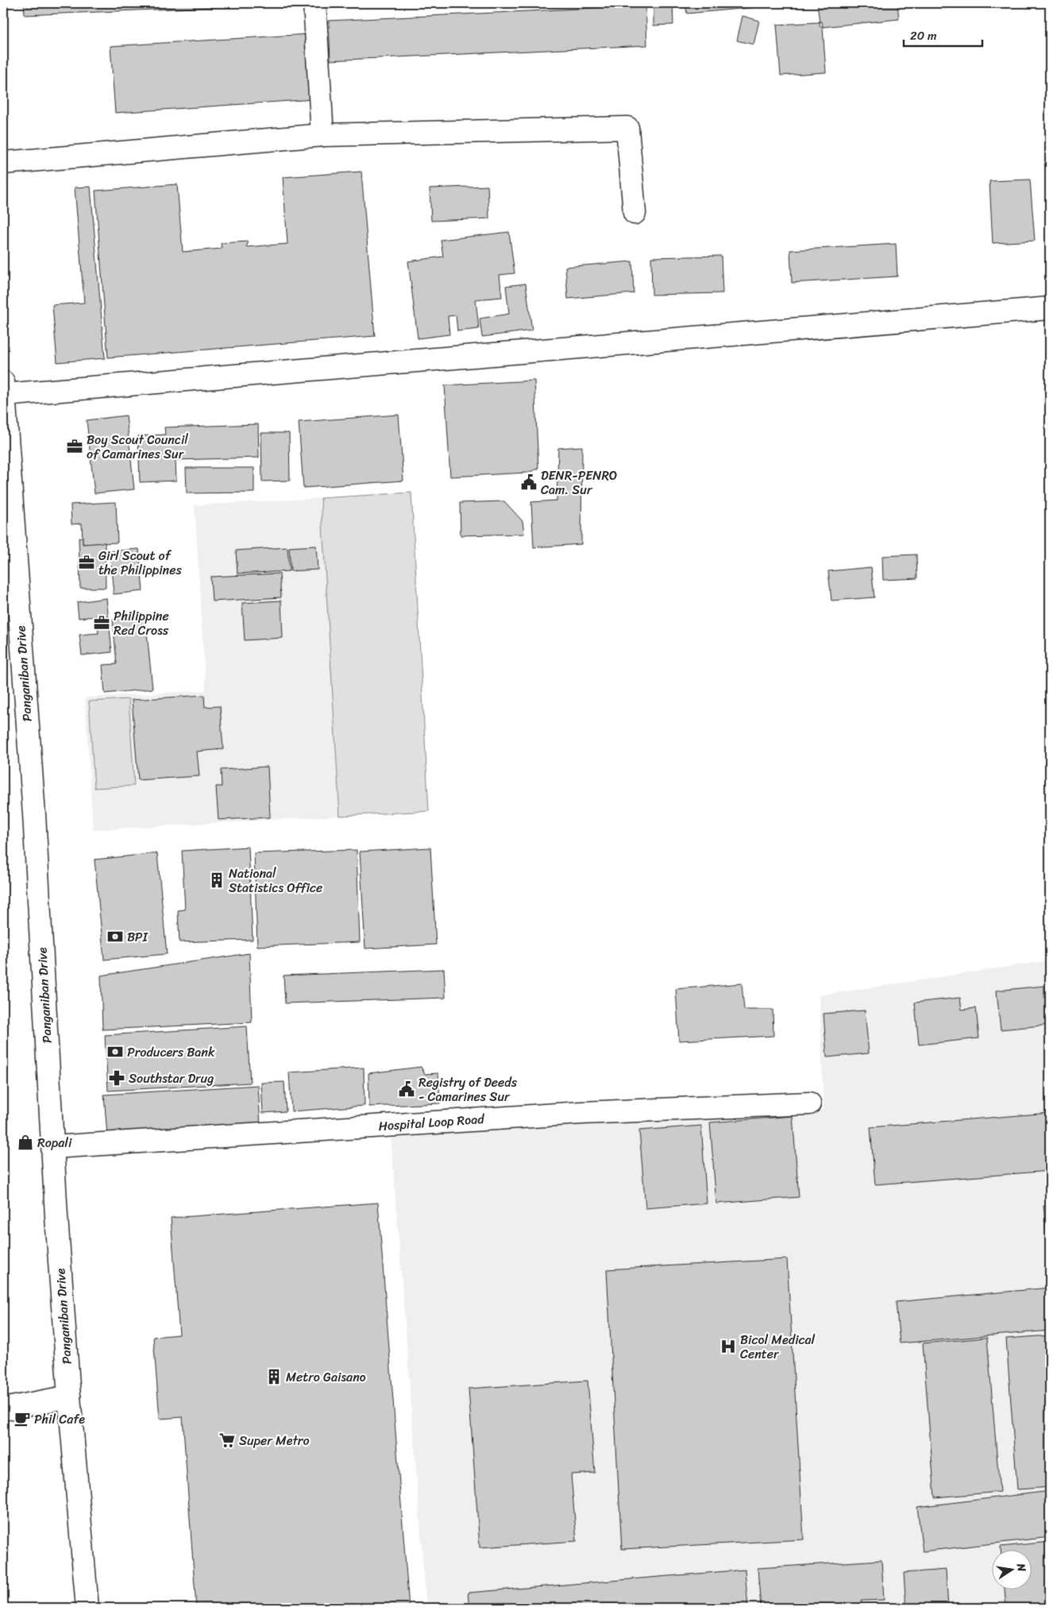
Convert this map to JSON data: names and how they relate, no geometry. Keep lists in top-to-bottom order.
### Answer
{
  "streets": {
    "street": ["Panganiban Drive", "Hospital Loop Road"]
  },
  "crossings": [
    ["Panganiban Drive", "Hospital Loop Road"]
  ],
  "places": {
    "office": ["Boy Scout Council of Camarines Sur", "Girl Scout of the Philippines", "Philippine Red Cross"],
    "public building": ["DENR-PENRO Cam. Sur", "Registry of Deeds - Camarines Sur"],
    "building": ["National Statistics Office", "Metro Gaisano"],
    "bank": ["BPI", "Producers Bank"],
    "pharmacy": ["Southstar Drug"],
    "shop": ["Ropali"],
    "hospital": ["Bicol Medical Center"],
    "cafe": ["Phil Cafe"],
    "supermarket": ["Super Metro"]
  },
  "scale_bar": "20 m",
  "north": "right"
}
